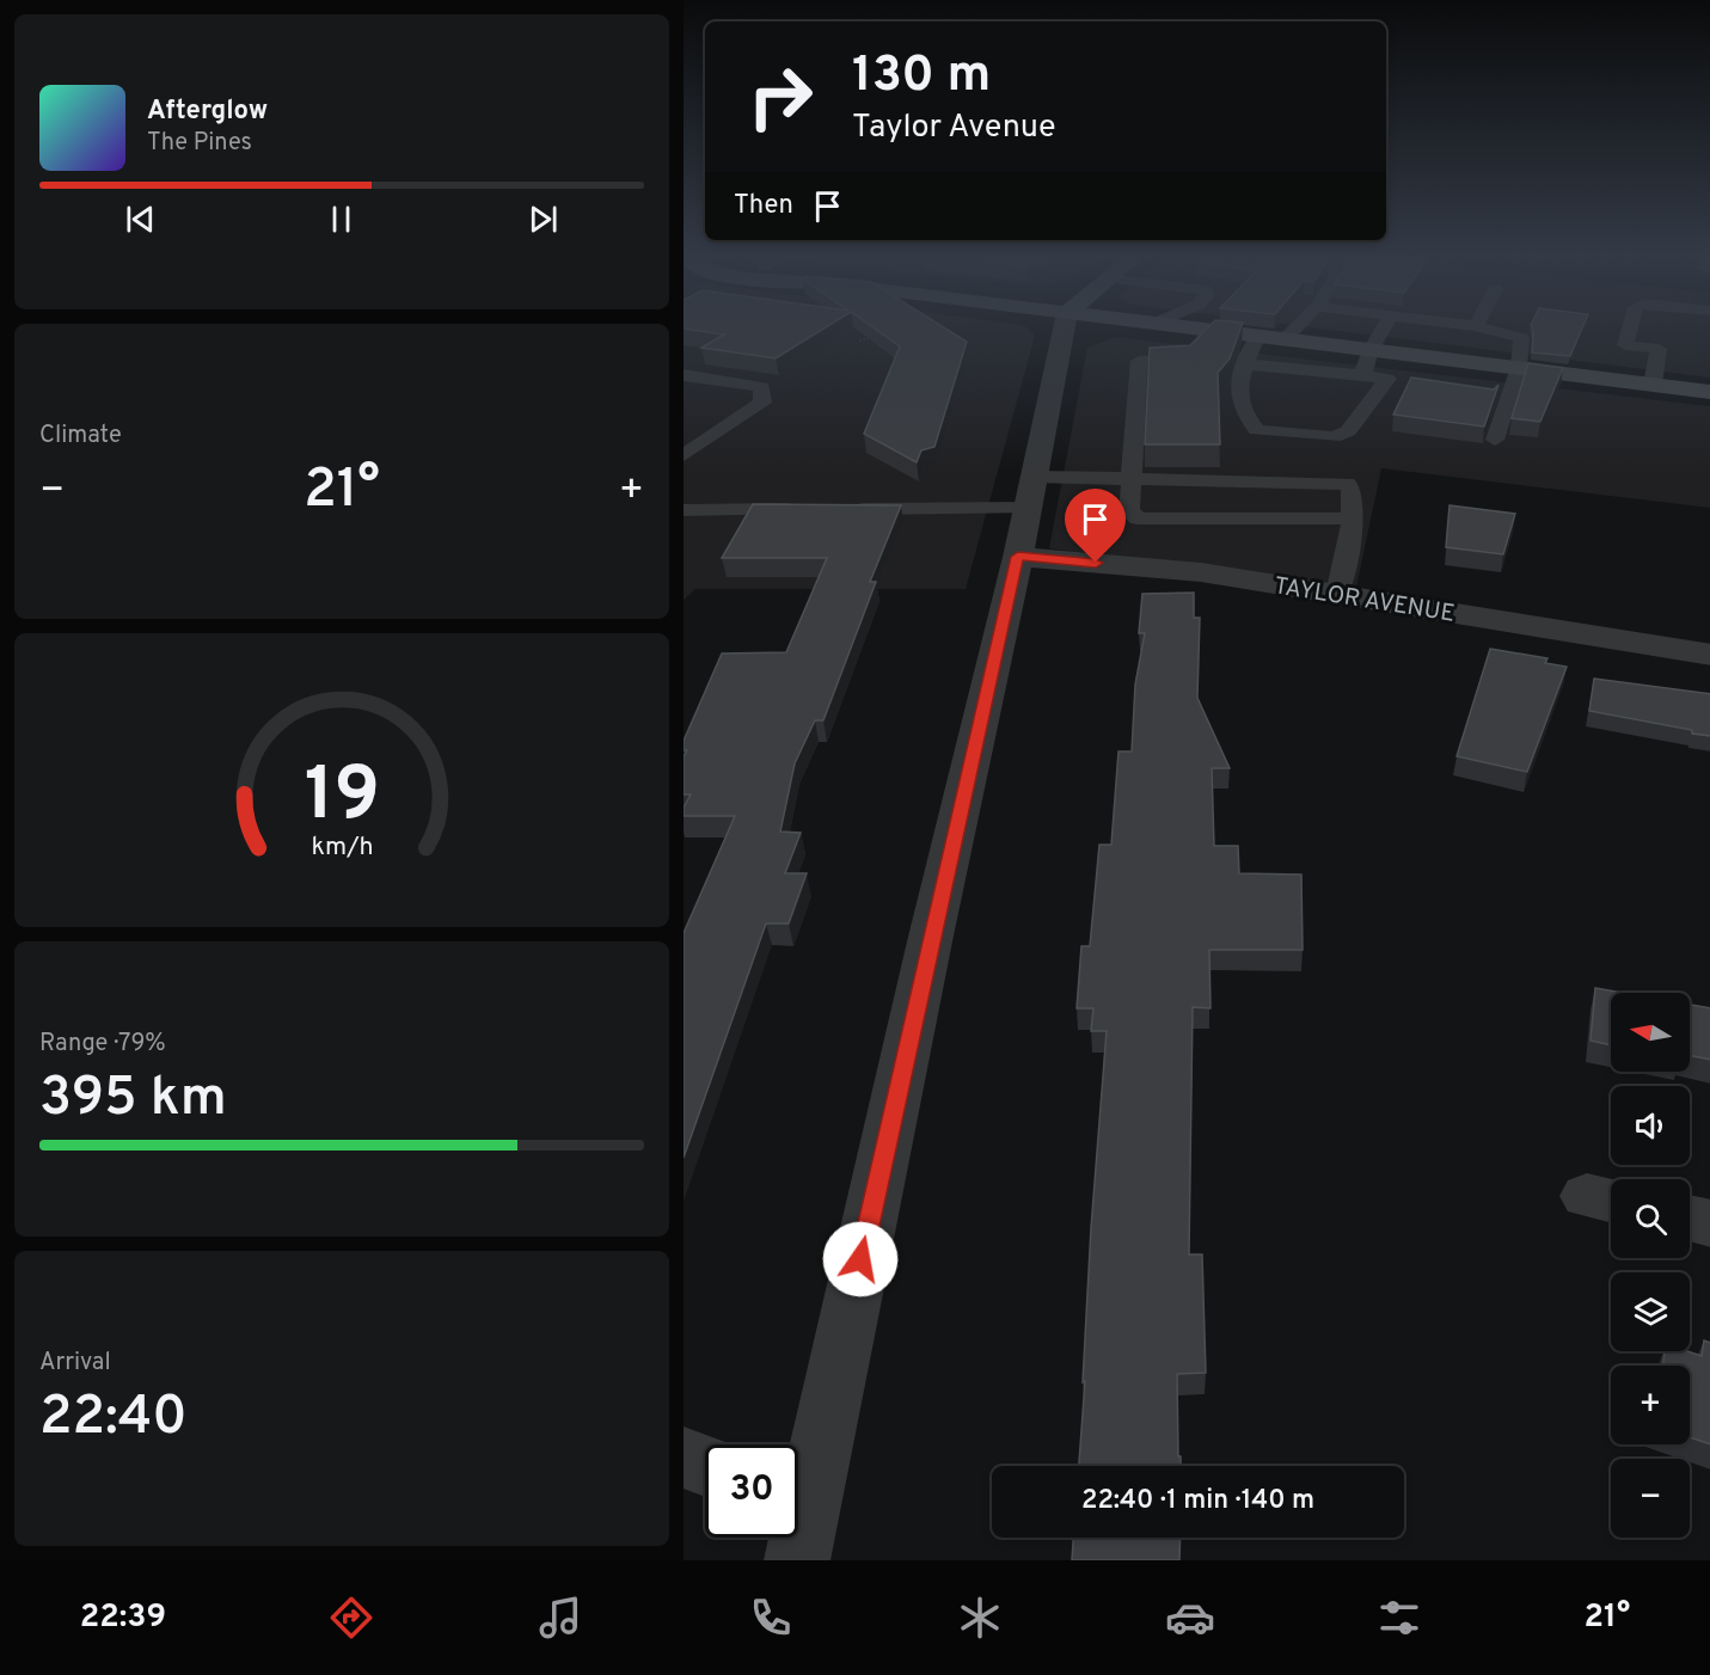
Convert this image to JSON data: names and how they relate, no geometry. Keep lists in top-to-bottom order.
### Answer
{
  "streets": {
    "street": ["TAYLOR AVENUE"]
  },
  "north": "left",
  "page": {
    "turn": ["130 m", "Taylor Avenue"],
    "song": ["Afterglow", "The Pines"],
    "then": "Then",
    "tile": [
      "Climate",
      ["Range · 79%", "395 km"],
      ["Arrival", "22:40"]
    ],
    "heat": ["−", "21°", "+"],
    "map_buttons": ["+", "−"],
    "limit": "30",
    "trip": "22:40 · 1 min · 140 m",
    "tabs": ["22:39", "21°"],
    "gauge": ["19", "km/h"]
  }
}
